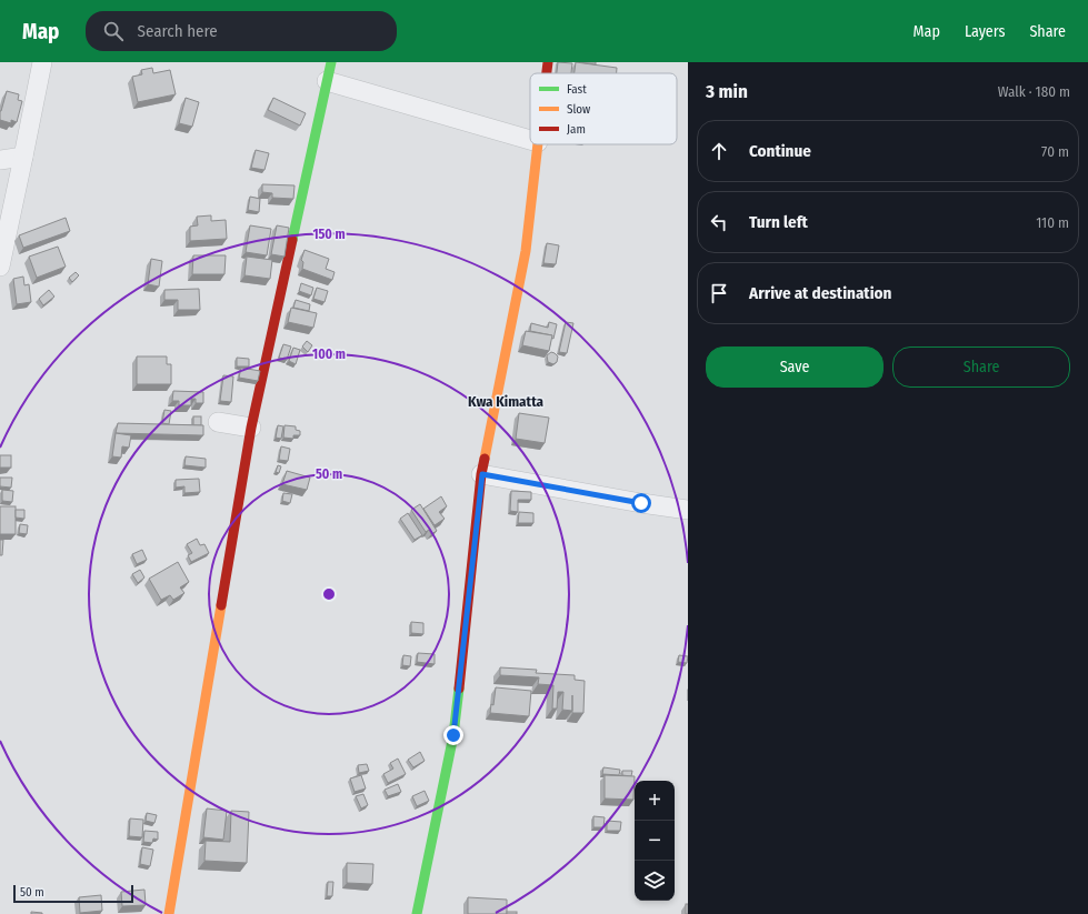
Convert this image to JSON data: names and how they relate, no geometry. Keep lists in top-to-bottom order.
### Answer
{
  "districts": ["Kwa Kimatta"],
  "legend": ["Fast", "Slow", "Jam"],
  "scale_bar": "50 m",
  "page": {
    "header": "Map",
    "search": "Search here",
    "nav": ["Map", "Layers", "Share"],
    "heading": ["3 min", "Walk · 180 m"],
    "list": [
      ["Continue", "70 m"],
      ["Turn left", "110 m"],
      "Arrive at destination"
    ],
    "buttons": ["Save", "Share"],
    "map_buttons": ["+", "−"],
    "scale": "50 m"
  },
  "rings": ["150 m", "100 m", "50 m"]
}
